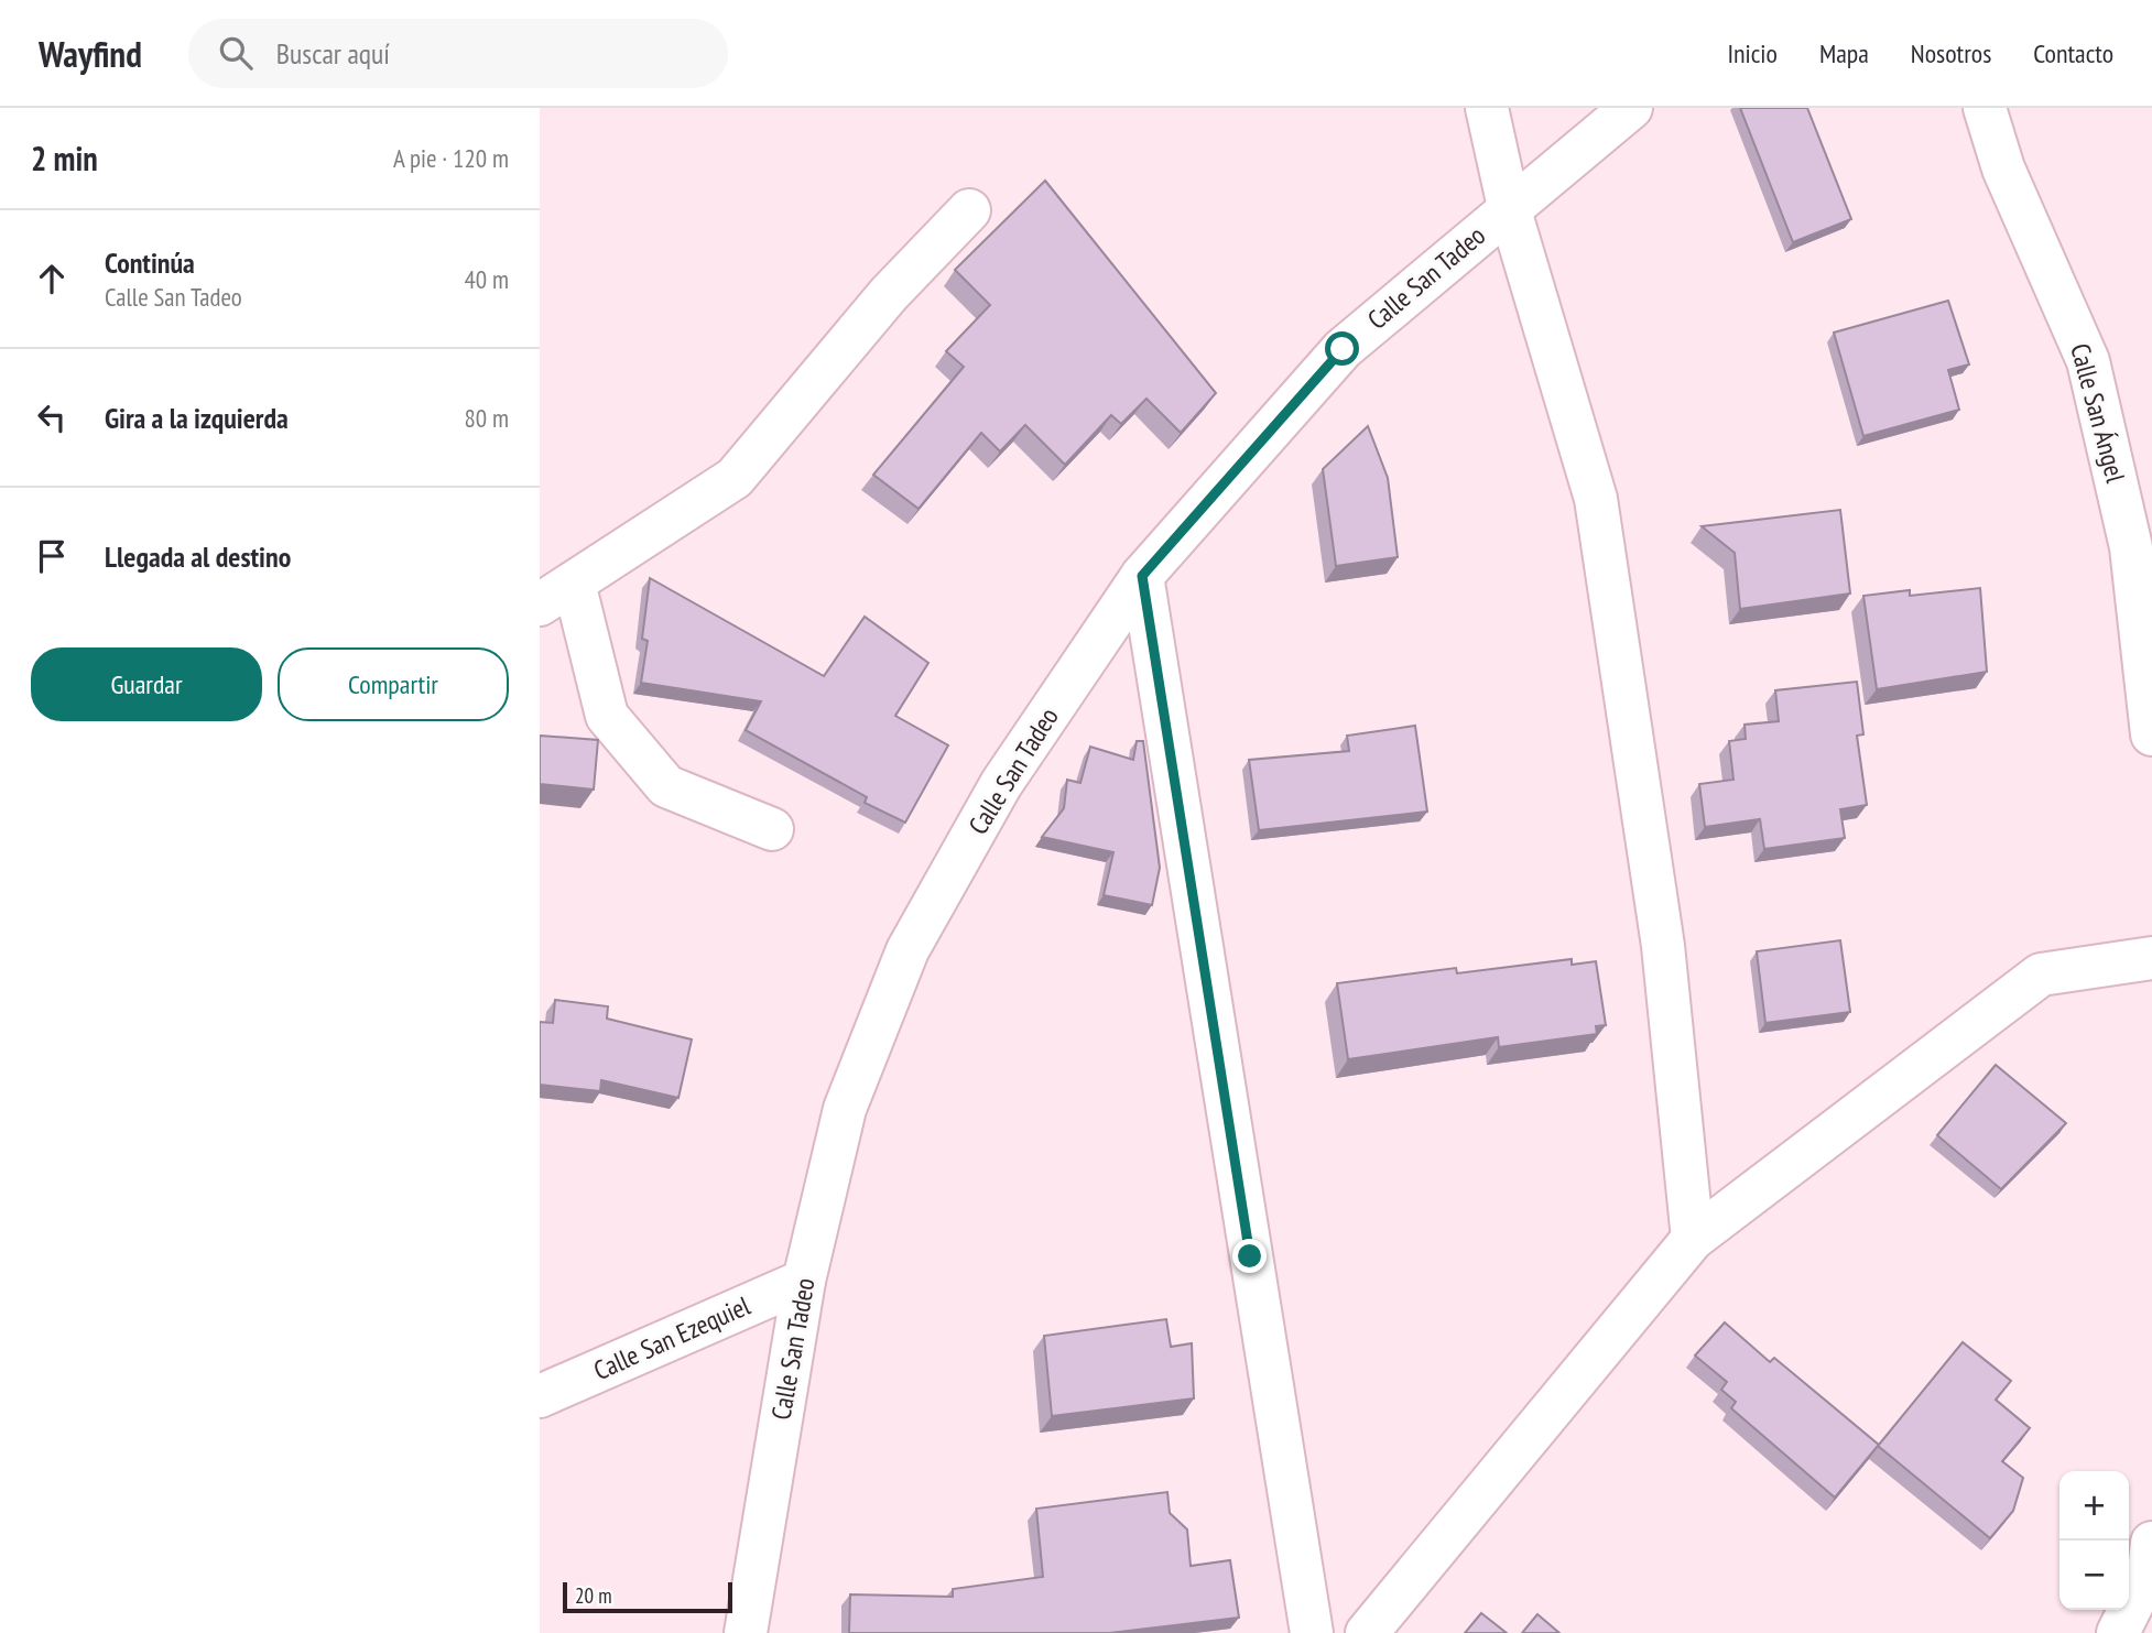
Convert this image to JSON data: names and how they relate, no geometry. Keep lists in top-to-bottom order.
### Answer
{
  "streets": {
    "street": ["Calle San Tadeo", "Calle San Ángel", "Calle San Ezequiel"]
  },
  "crossings": [
    ["Calle San Tadeo", "Calle San Ezequiel"]
  ],
  "scale_bar": "20 m",
  "page": {
    "header": "Wayfind",
    "search": "Buscar aquí",
    "nav": [
      "Inicio",
      "Mapa",
      "Nosotros",
      "Contacto"
    ],
    "heading": ["2 min", "A pie · 120 m"],
    "list": [
      ["Continúa", "Calle San Tadeo", "40 m"],
      ["Gira a la izquierda", "80 m"],
      "Llegada al destino"
    ],
    "buttons": ["Guardar", "Compartir"],
    "map_buttons": ["+", "−"],
    "scale": "20 m"
  }
}
